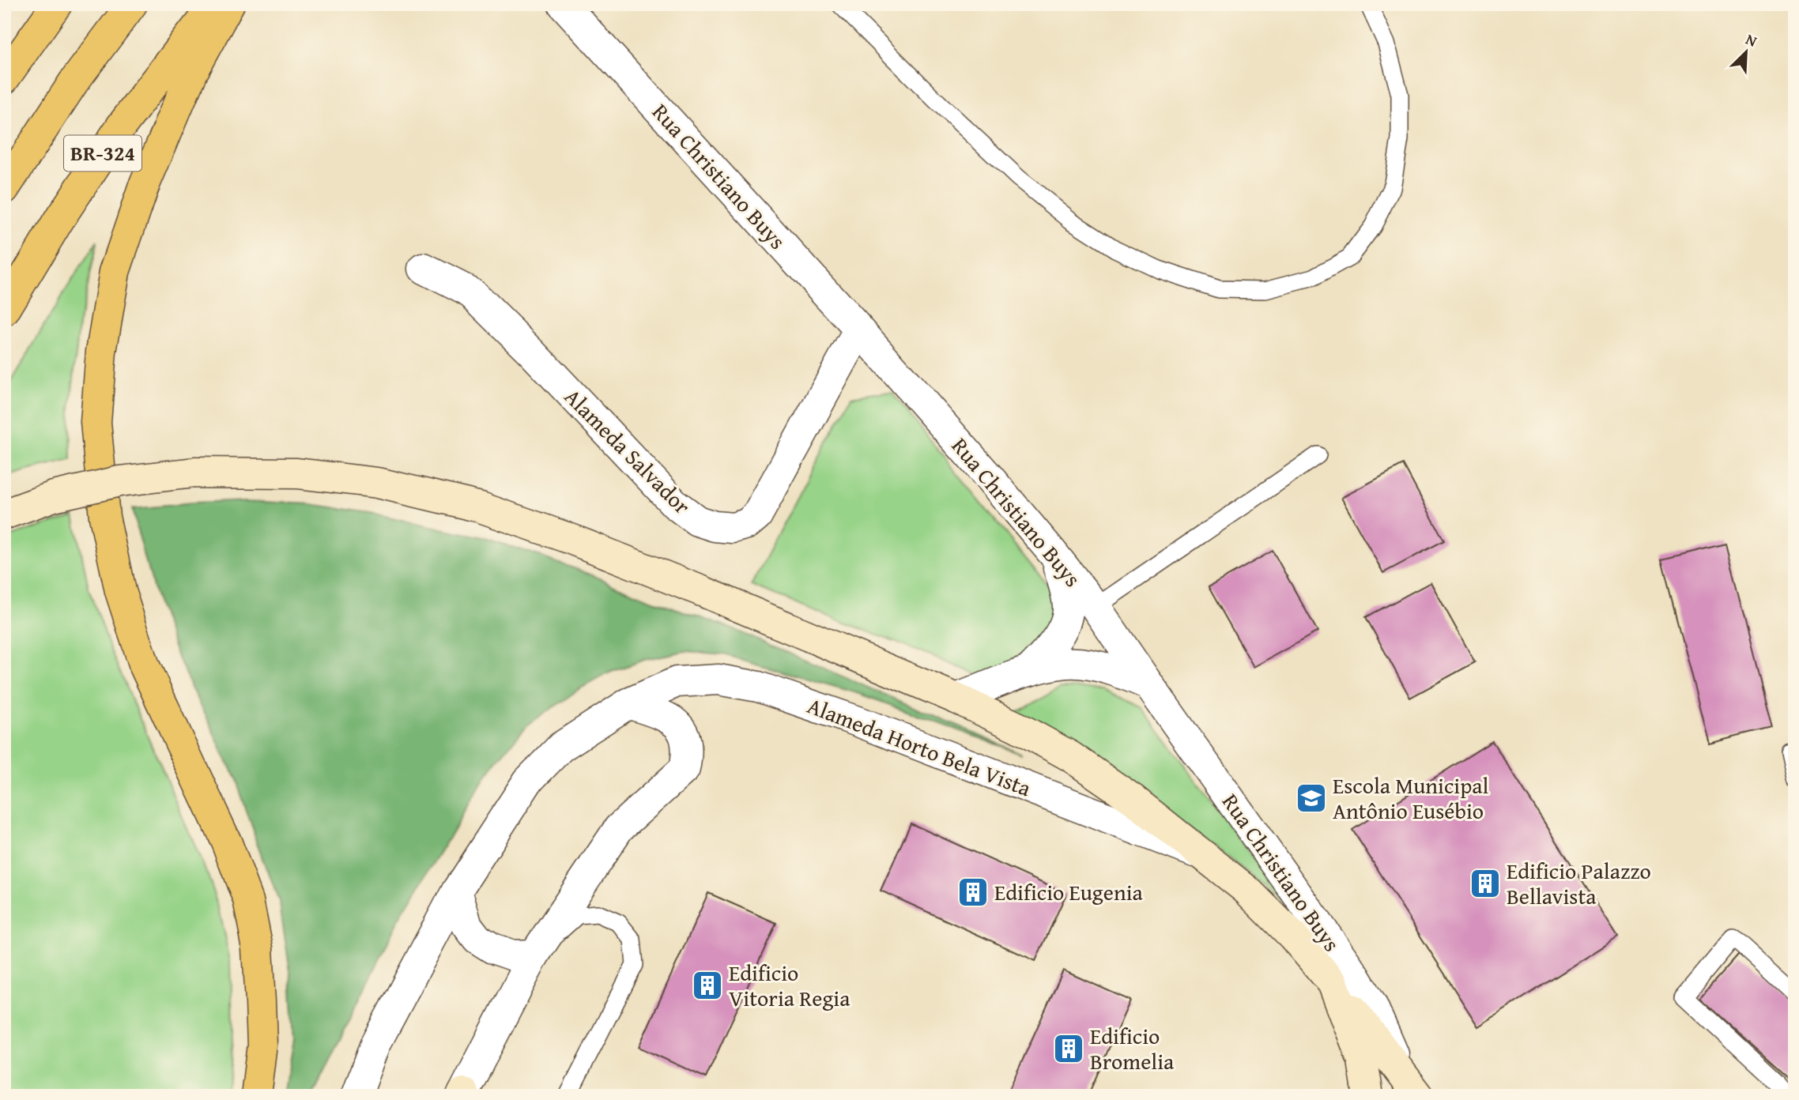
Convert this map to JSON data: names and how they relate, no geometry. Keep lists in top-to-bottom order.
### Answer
{
  "streets": {
    "highway": ["BR-324"],
    "street": ["Rua Christiano Buys", "Alameda Salvador", "Alameda Horto Bela Vista"]
  },
  "crossings": [
    ["Rua Christiano Buys", "Alameda Salvador"]
  ],
  "places": {
    "school or university": ["Escola Municipal Antônio Eusébio"],
    "building": [
      "Edificio Palazzo Bellavista",
      "Edificio Eugenia",
      "Edificio Vitoria Regia",
      "Edificio Bromelia"
    ]
  },
  "north": "top right"
}
